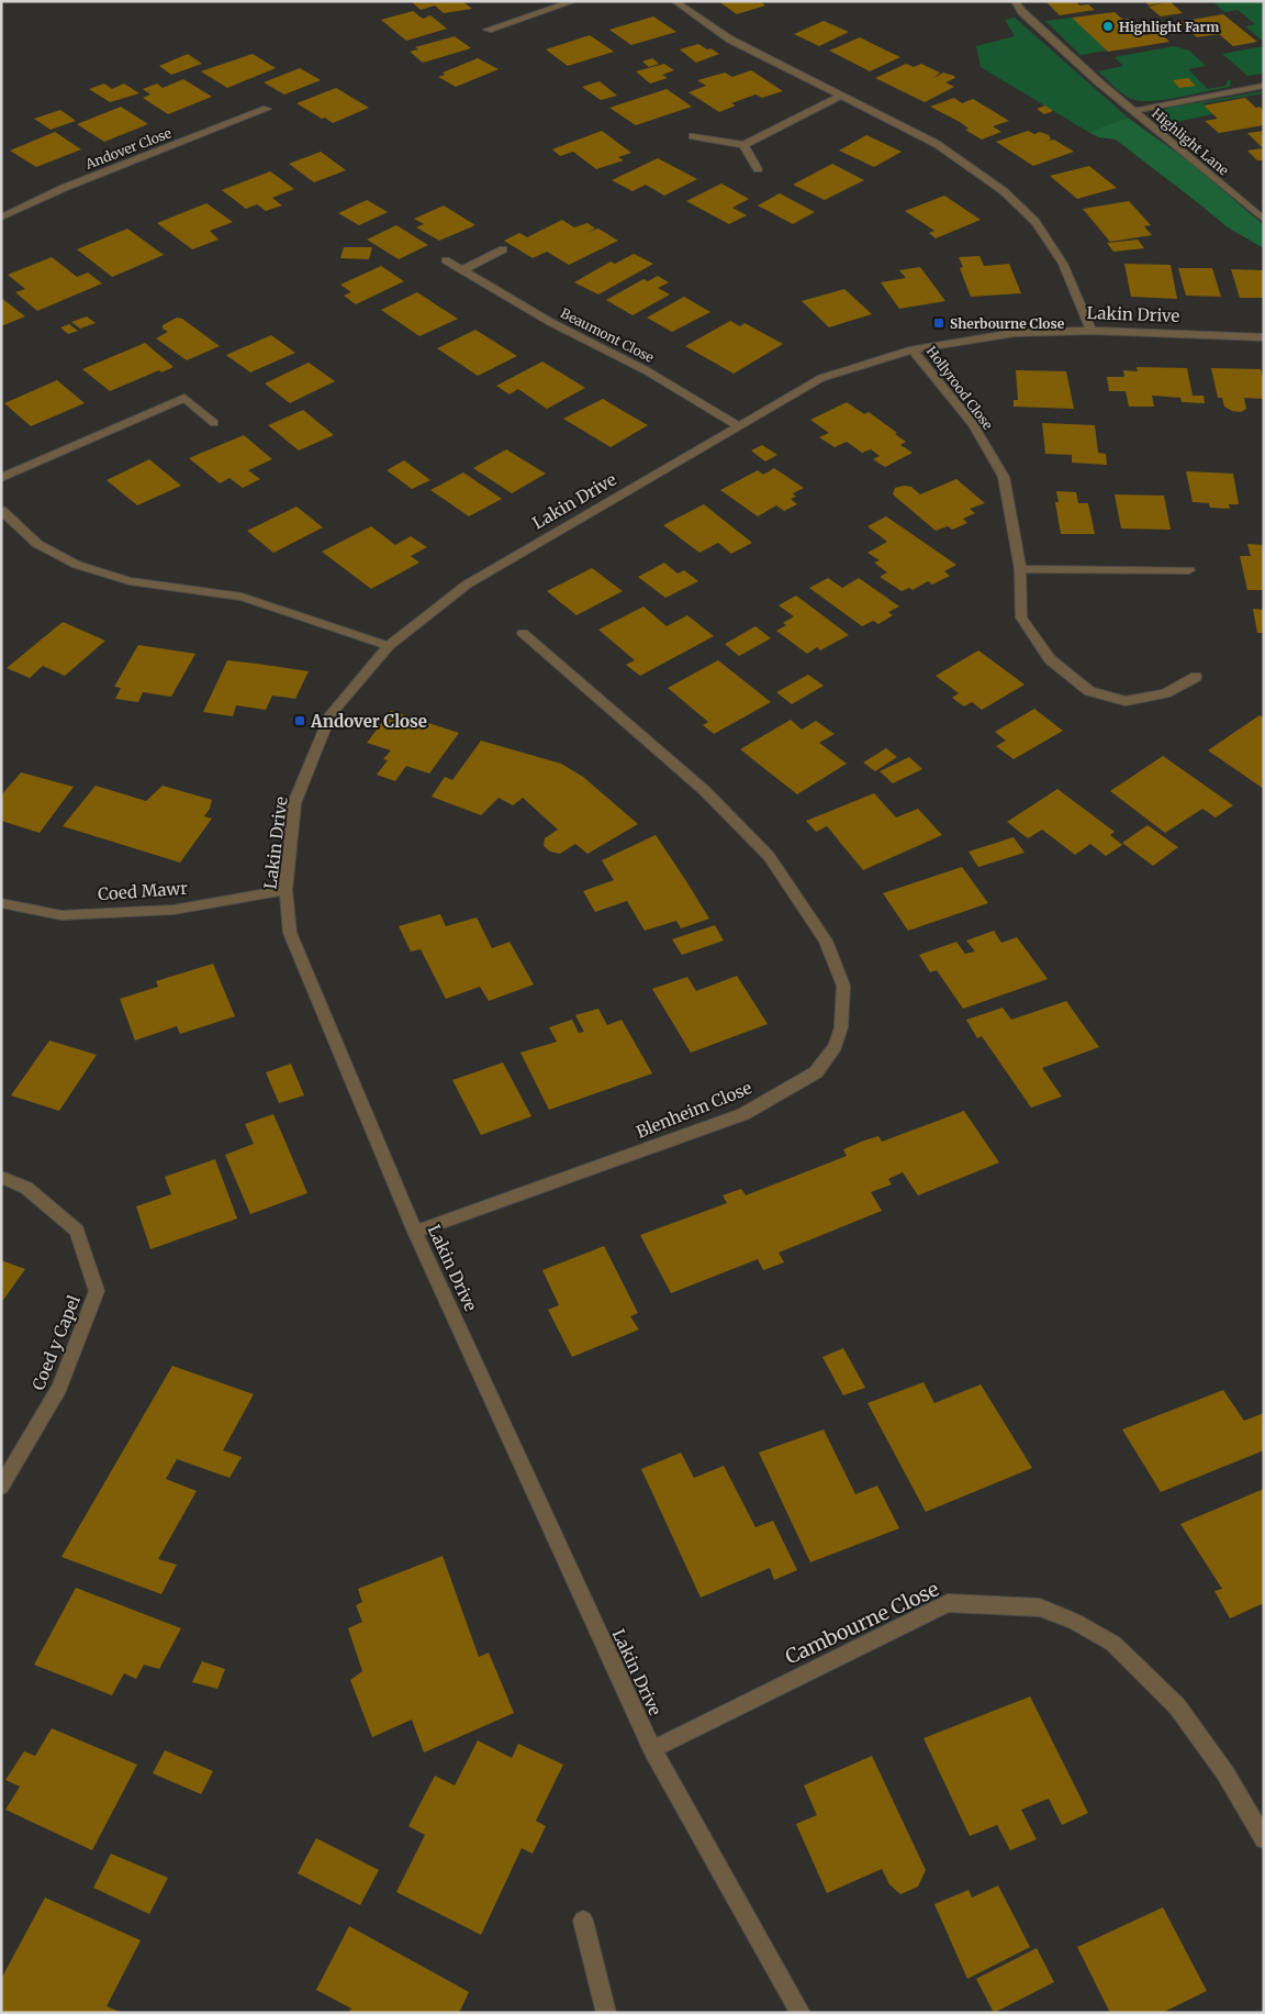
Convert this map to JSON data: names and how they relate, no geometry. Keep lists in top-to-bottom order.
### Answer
{
  "streets": {
    "street": [
      "Highlight Lane",
      "Andover Close",
      "Lakin Drive",
      "Beaumont Close",
      "Hollyrood Close",
      "Coed Mawr",
      "Blenheim Close",
      "Coed y Capel",
      "Cambourne Close"
    ]
  },
  "crossings": [
    ["Lakin Drive", "Beaumont Close"],
    ["Lakin Drive", "Hollyrood Close"],
    ["Lakin Drive", "Coed Mawr"],
    ["Lakin Drive", "Blenheim Close"],
    ["Lakin Drive", "Cambourne Close"]
  ],
  "places": {
    "other": ["Highlight Farm"],
    "transit": ["Sherbourne Close", "Andover Close"]
  }
}
